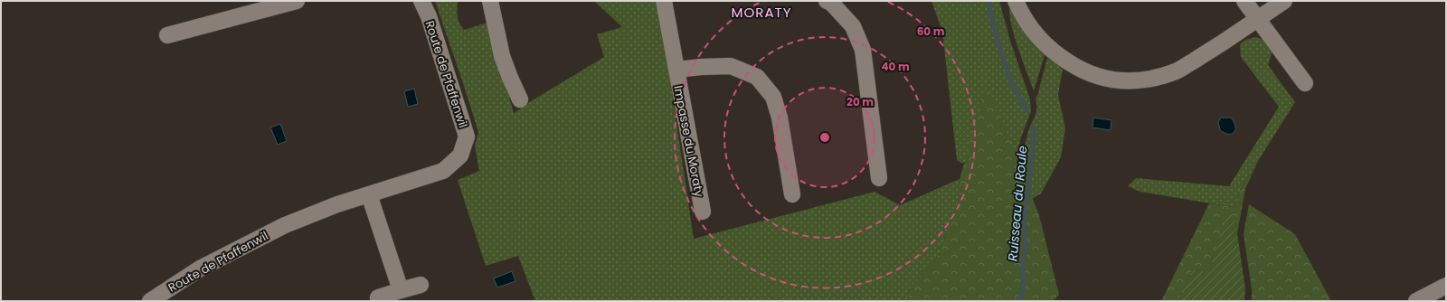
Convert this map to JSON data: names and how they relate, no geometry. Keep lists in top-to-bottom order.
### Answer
{
  "streets": {
    "street": ["Route de Pfaffenwil", "Impasse du Moraty"]
  },
  "districts": ["MORATY"],
  "water": ["Ruisseau du Roule"],
  "rings": ["60 m", "40 m", "20 m"]
}
